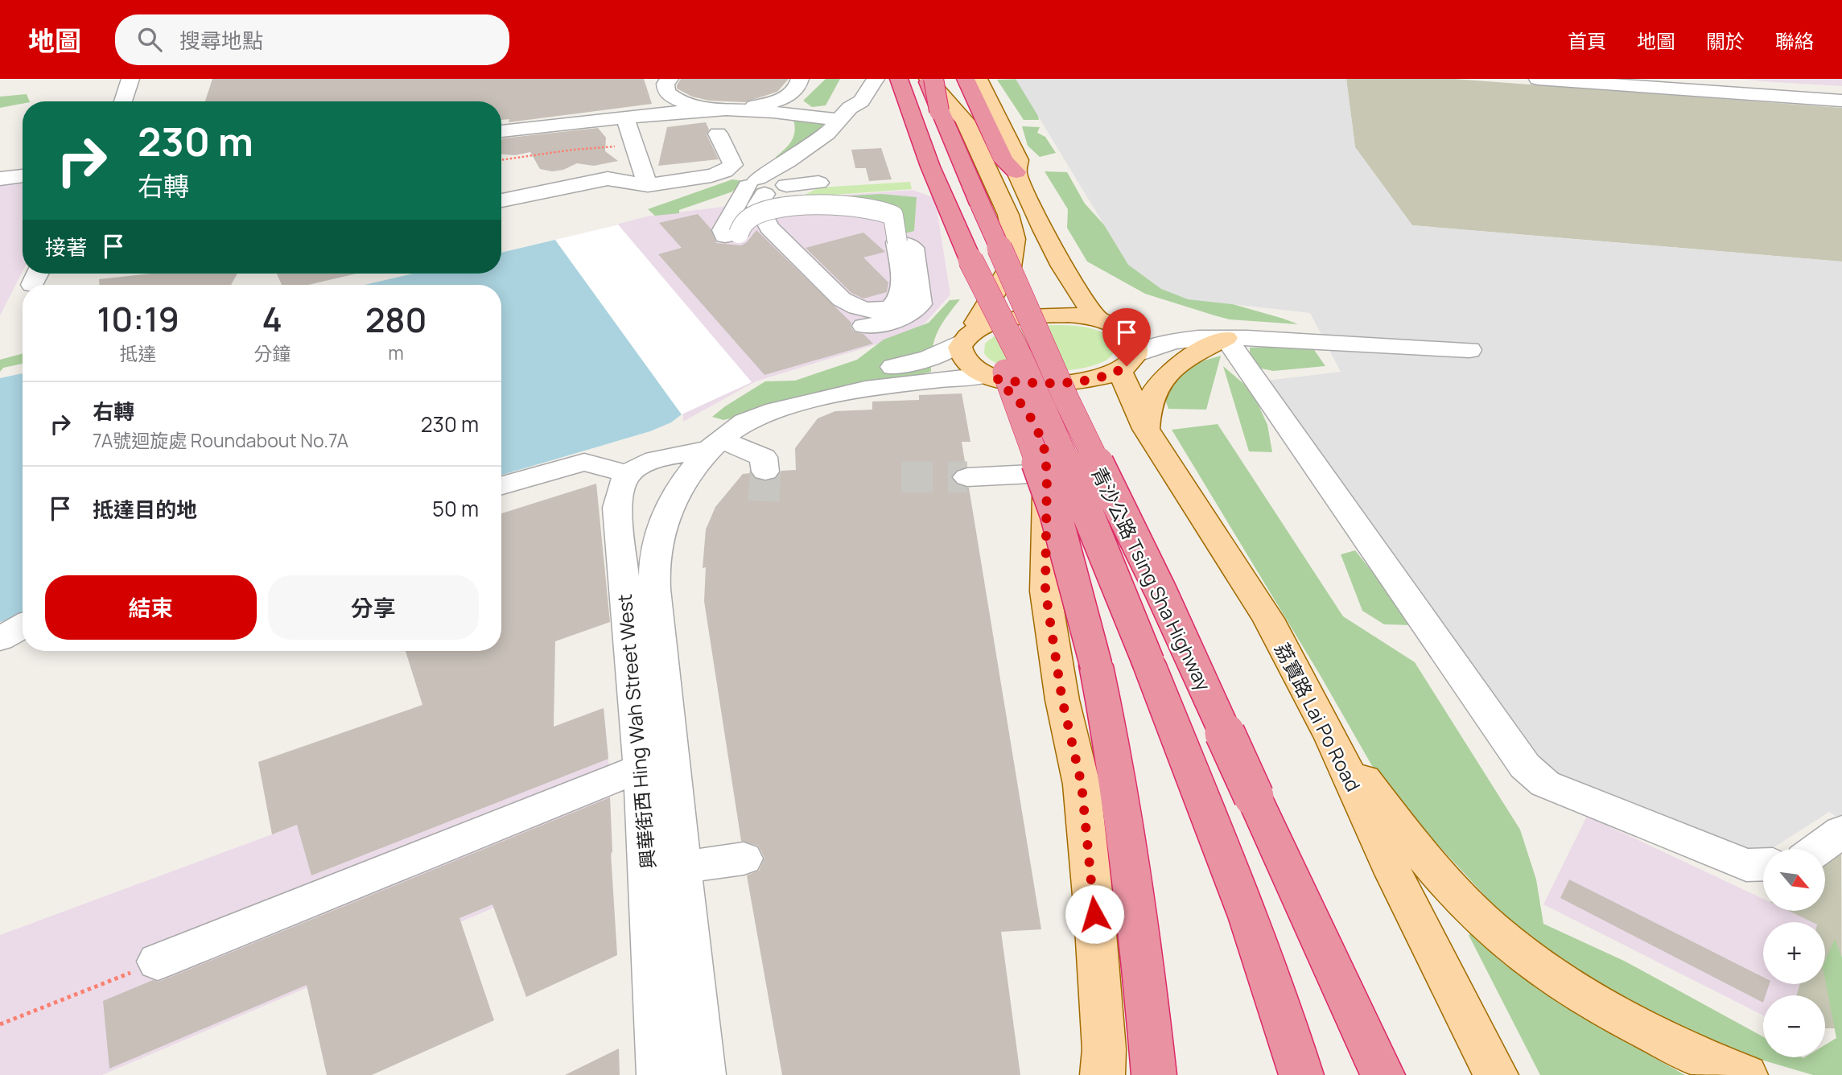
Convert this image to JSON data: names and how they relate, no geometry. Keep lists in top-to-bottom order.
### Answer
{
  "streets": {
    "highway": ["青沙公路 Tsing Sha Highway"],
    "main road": ["荔寶路 Lai Po Road", "興華街西 Hing Wah Street West"]
  },
  "crossings": [
    ["青沙公路 Tsing Sha Highway", "興華街西 Hing Wah Street West"]
  ],
  "north": "bottom right",
  "page": {
    "header": "地圖",
    "search": "搜尋地點",
    "nav": [
      "首頁",
      "地圖",
      "關於",
      "聯絡"
    ],
    "turn": ["230 m", "右轉"],
    "then": "接著",
    "eta": [
      "10:19",
      "抵達",
      "4",
      "分鐘",
      "280",
      "m"
    ],
    "list": [
      {
        "name": "右轉",
        "note": "7A號迴旋處 Roundabout No.7A",
        "value": "230 m"
      },
      {
        "name": "抵達目的地",
        "value": "50 m"
      }
    ],
    "buttons": ["結束", "分享"],
    "map_buttons": ["+", "−"]
  }
}
